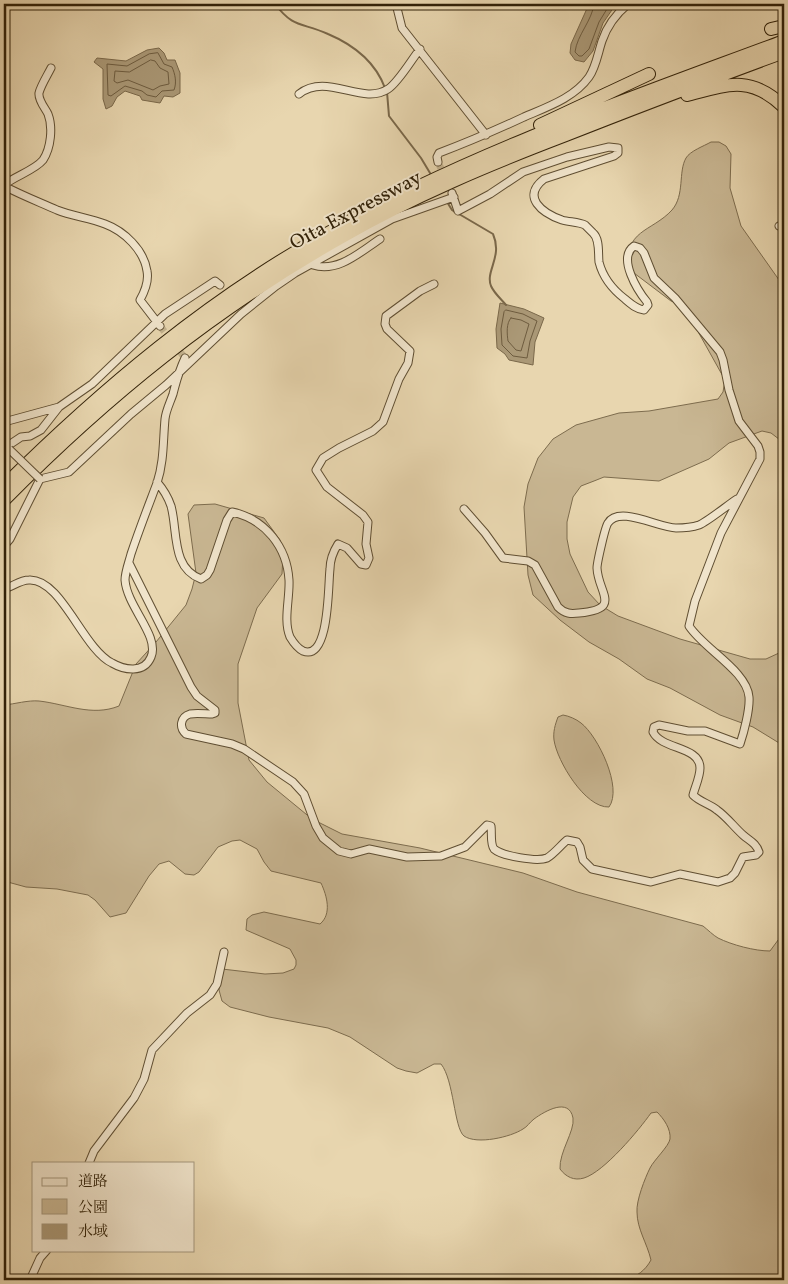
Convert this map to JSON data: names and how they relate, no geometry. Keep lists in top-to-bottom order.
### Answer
{
  "streets": {
    "highway": ["Oita Expressway"]
  },
  "legend": ["道路", "公園", "水域"]
}
